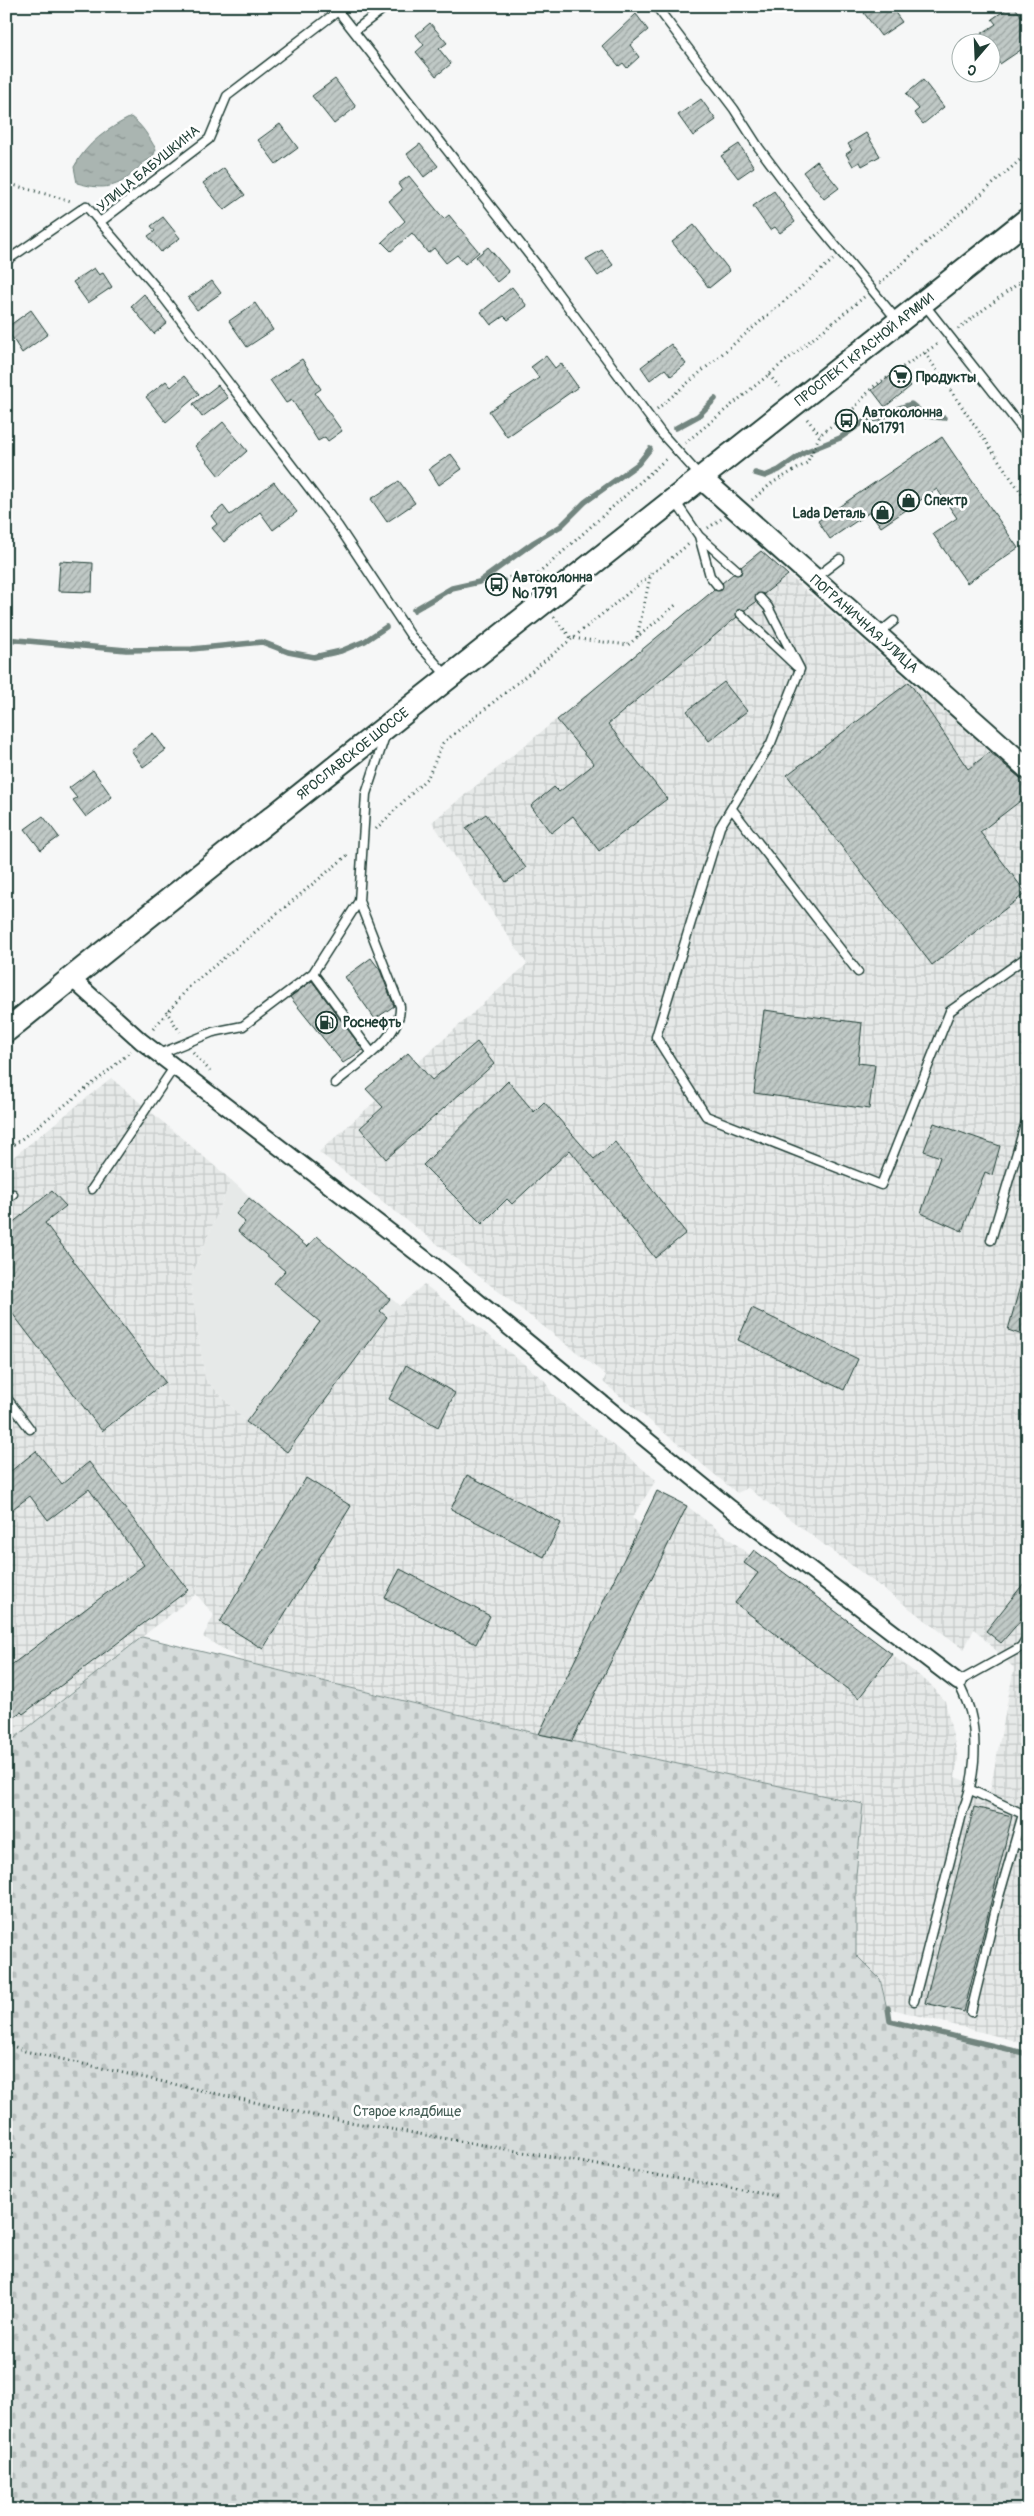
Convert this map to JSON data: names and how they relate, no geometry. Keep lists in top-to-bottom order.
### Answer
{
  "streets": {
    "main road": ["ПРОСПЕКТ КРАСНОЙ АРМИИ", "ЯРОСЛАВСКОЕ ШОССЕ"],
    "street": ["ПОГРАНИЧНАЯ УЛИЦА"],
    "lane": ["УЛИЦА БАБУШКИНА"]
  },
  "crossings": [
    ["ПРОСПЕКТ КРАСНОЙ АРМИИ", "ПОГРАНИЧНАЯ УЛИЦА"],
    ["ПРОСПЕКТ КРАСНОЙ АРМИИ", "ЯРОСЛАВСКОЕ ШОССЕ"],
    ["ПОГРАНИЧНАЯ УЛИЦА", "ЯРОСЛАВСКОЕ ШОССЕ"]
  ],
  "parks": ["Старое кладбище"],
  "places": {
    "supermarket": ["Продукты"],
    "bus stop": ["Автоколонна №1791", "Автоколонна № 1791"],
    "shop": ["Спектр", "Lada Dеталь"],
    "fuel station": ["Роснефть"]
  },
  "north": "bottom"
}
